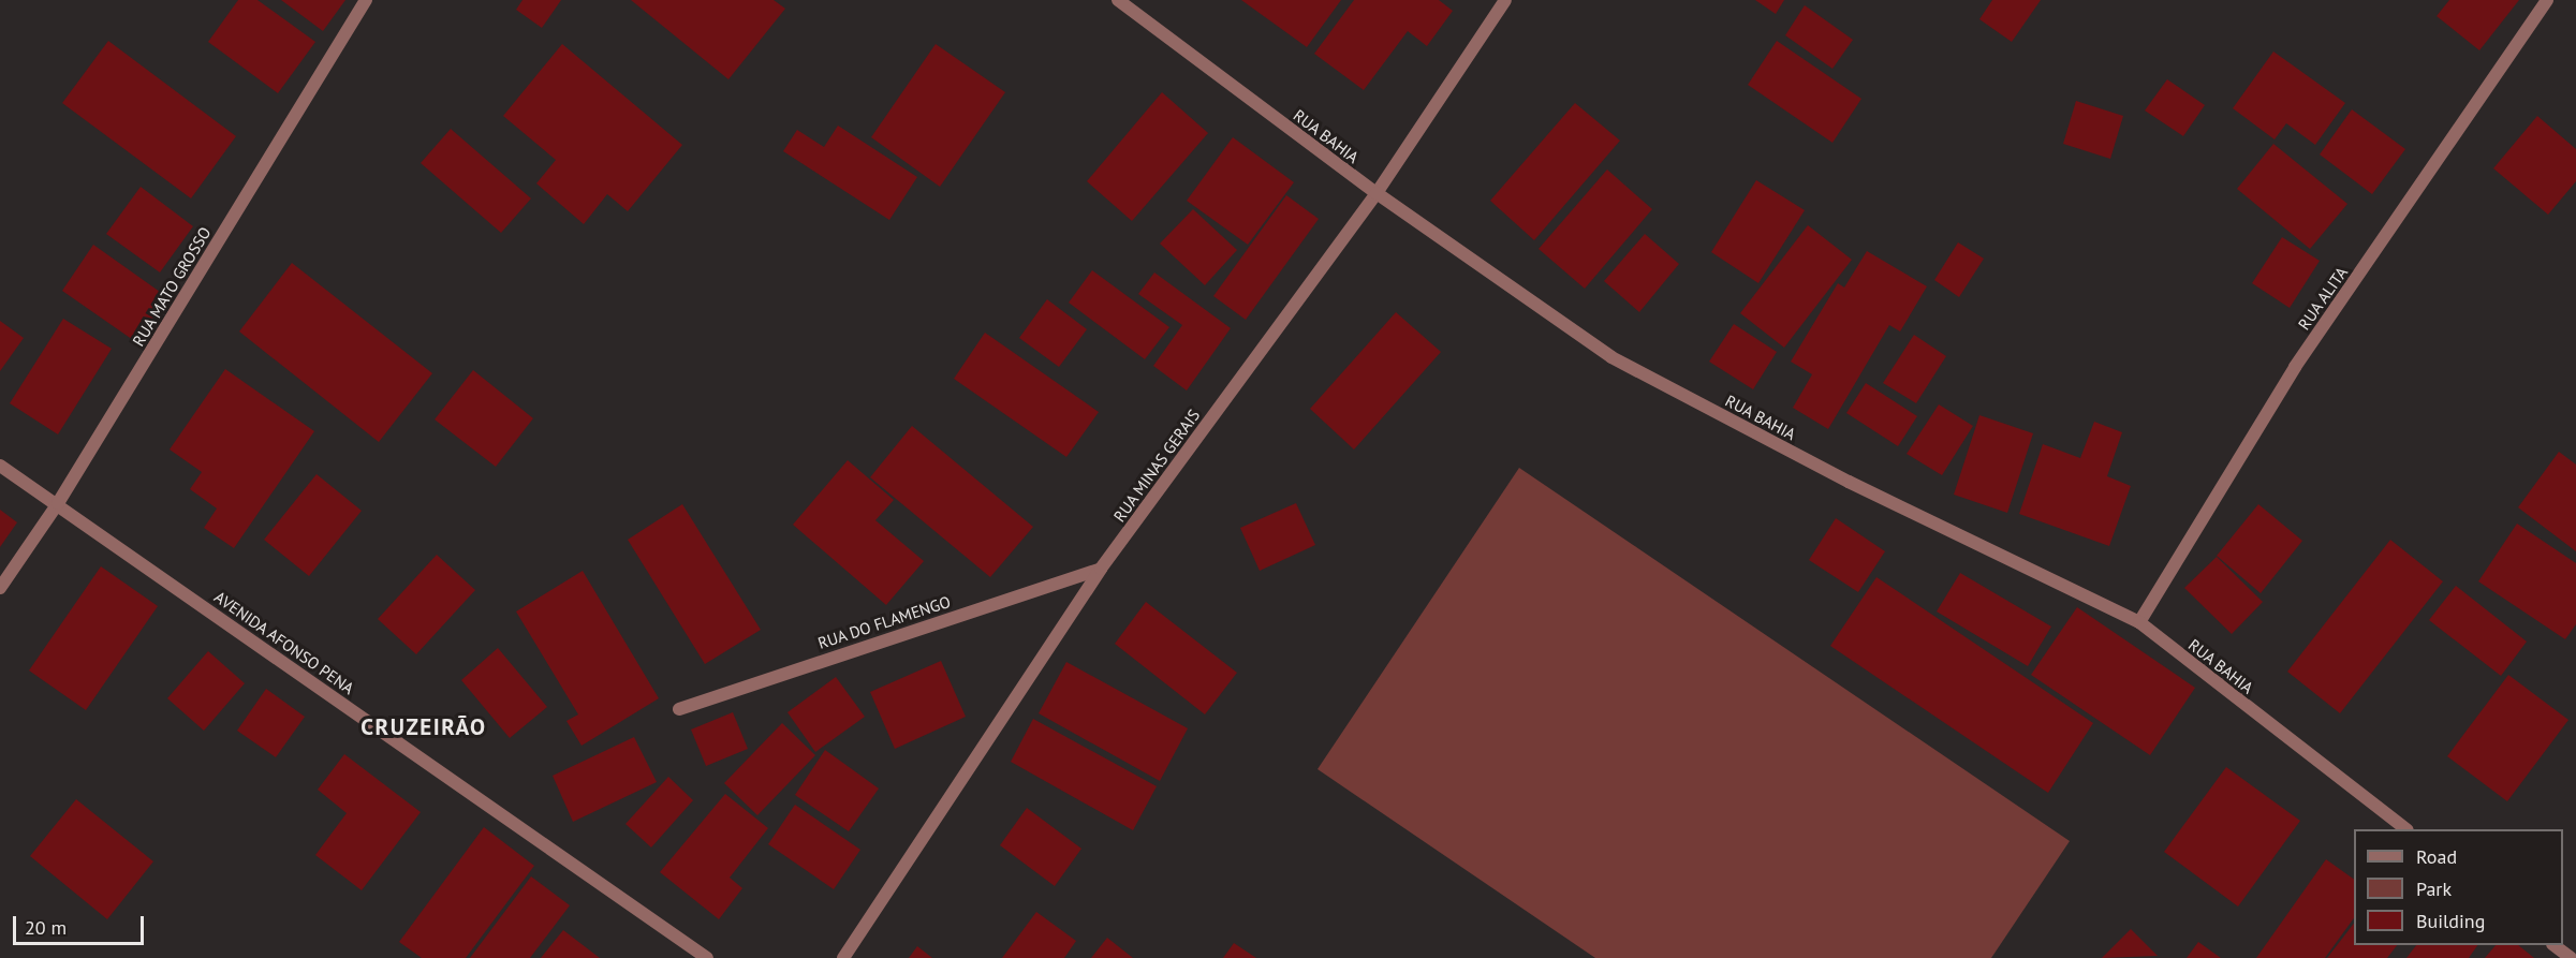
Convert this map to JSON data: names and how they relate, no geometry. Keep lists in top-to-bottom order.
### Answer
{
  "streets": {
    "street": [
      "RUA BAHIA",
      "RUA MATO GROSSO",
      "RUA ALITA",
      "RUA MINAS GERAIS",
      "RUA DO FLAMENGO",
      "AVENIDA AFONSO PENA"
    ]
  },
  "crossings": [
    ["RUA BAHIA", "RUA ALITA"],
    ["RUA BAHIA", "RUA MINAS GERAIS"],
    ["RUA MATO GROSSO", "AVENIDA AFONSO PENA"],
    ["RUA MINAS GERAIS", "RUA DO FLAMENGO"]
  ],
  "districts": ["CRUZEIRÃO"],
  "legend": ["Road", "Park", "Building"],
  "scale_bar": "20 m"
}
